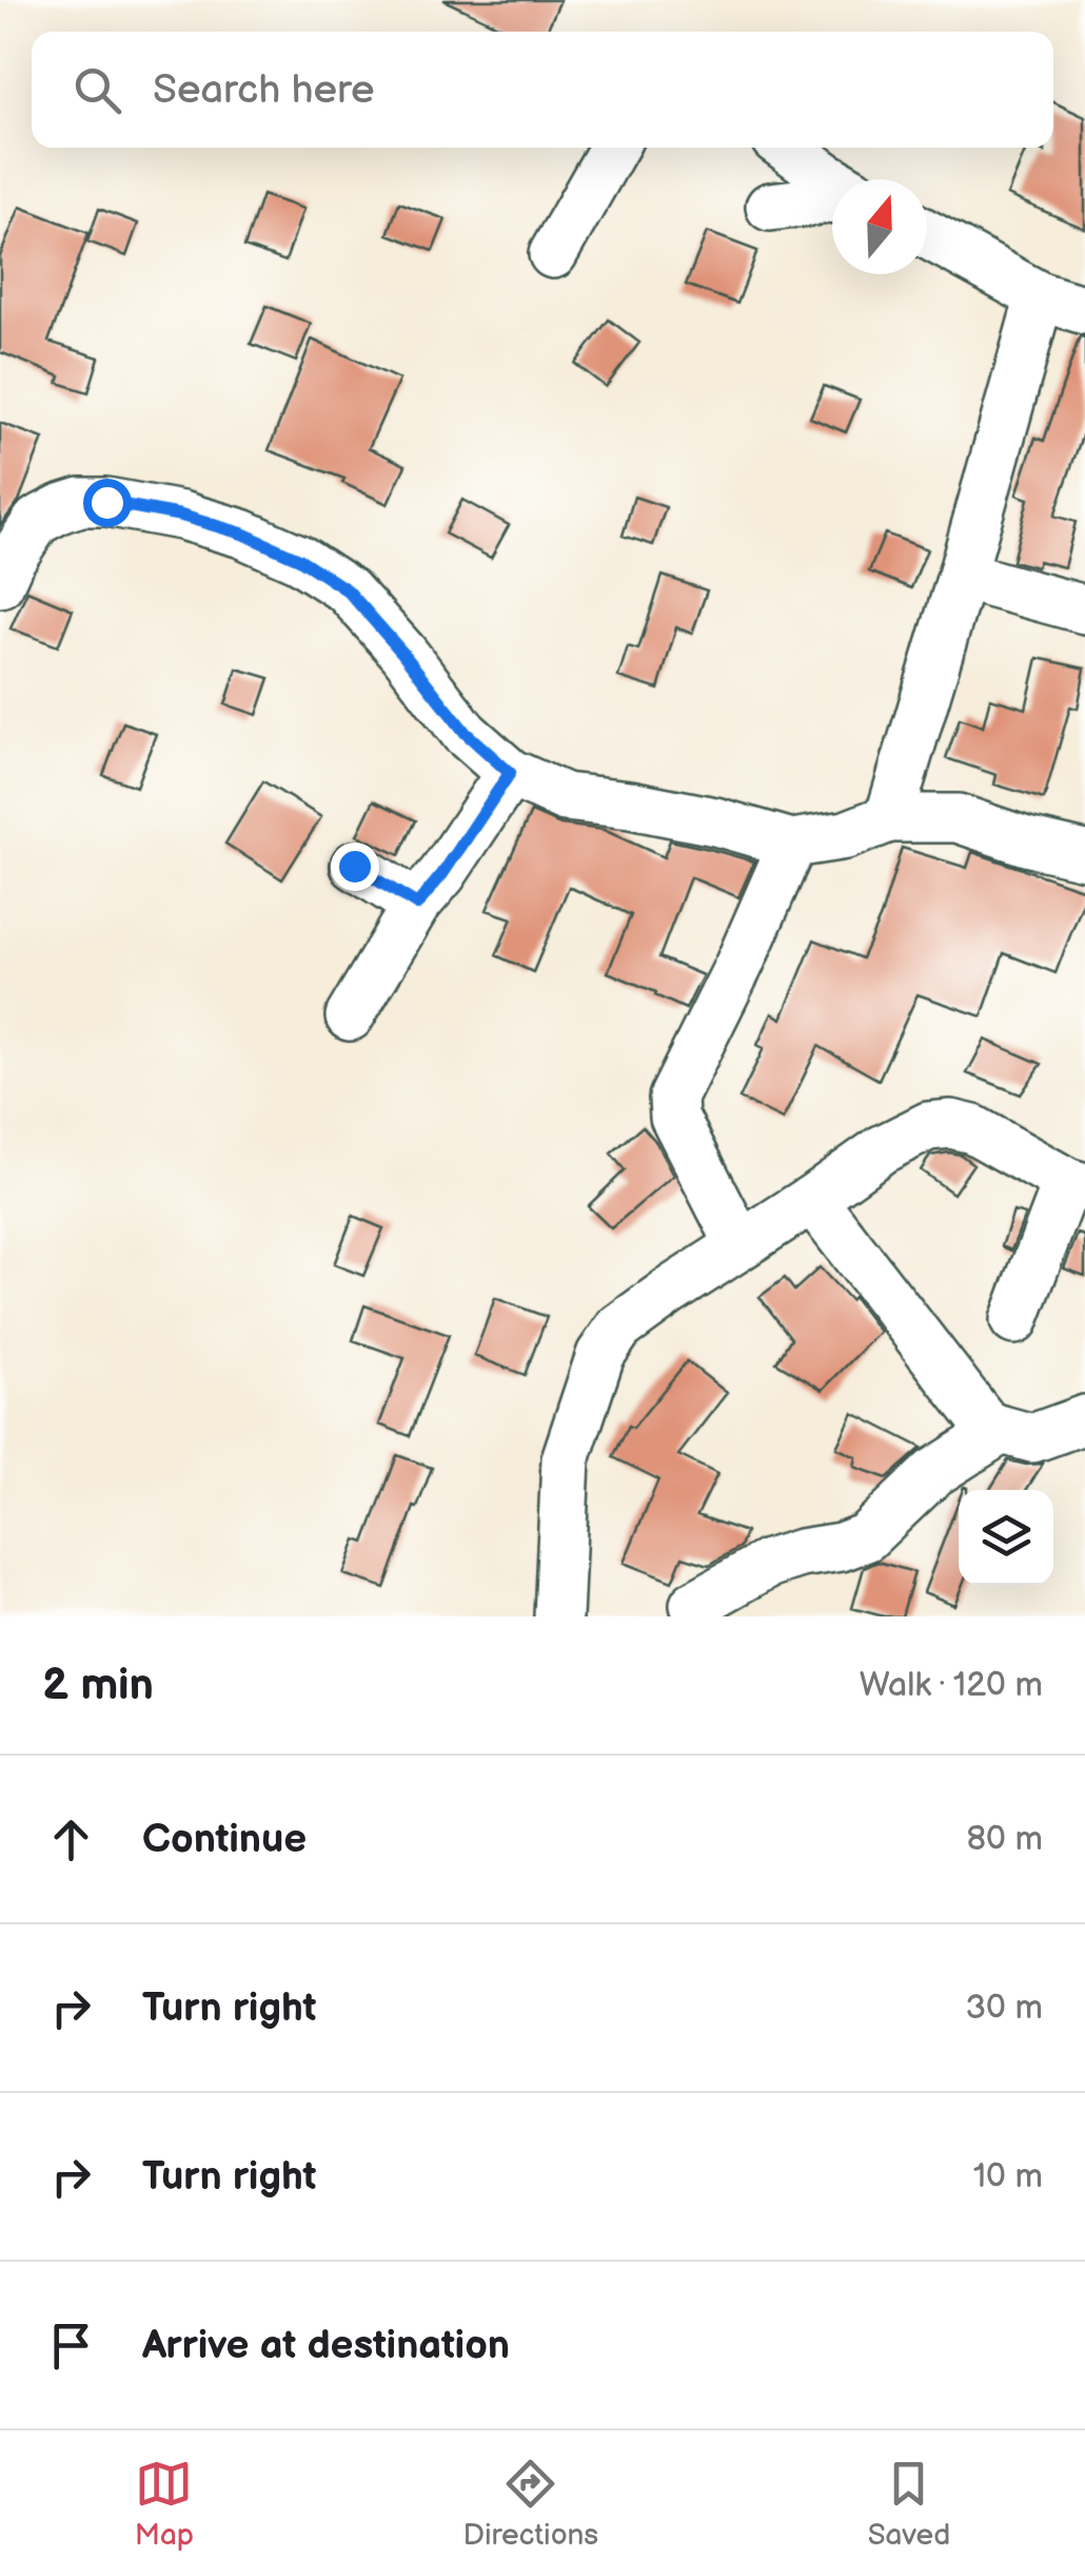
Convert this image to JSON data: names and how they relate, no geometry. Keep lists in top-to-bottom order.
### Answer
{
  "north": "top",
  "page": {
    "search": "Search here",
    "heading": ["2 min", "Walk · 120 m"],
    "list": [
      ["Continue", "80 m"],
      ["Turn right", "30 m"],
      ["Turn right", "10 m"],
      "Arrive at destination"
    ],
    "nav": ["Map", "Directions", "Saved"]
  }
}
